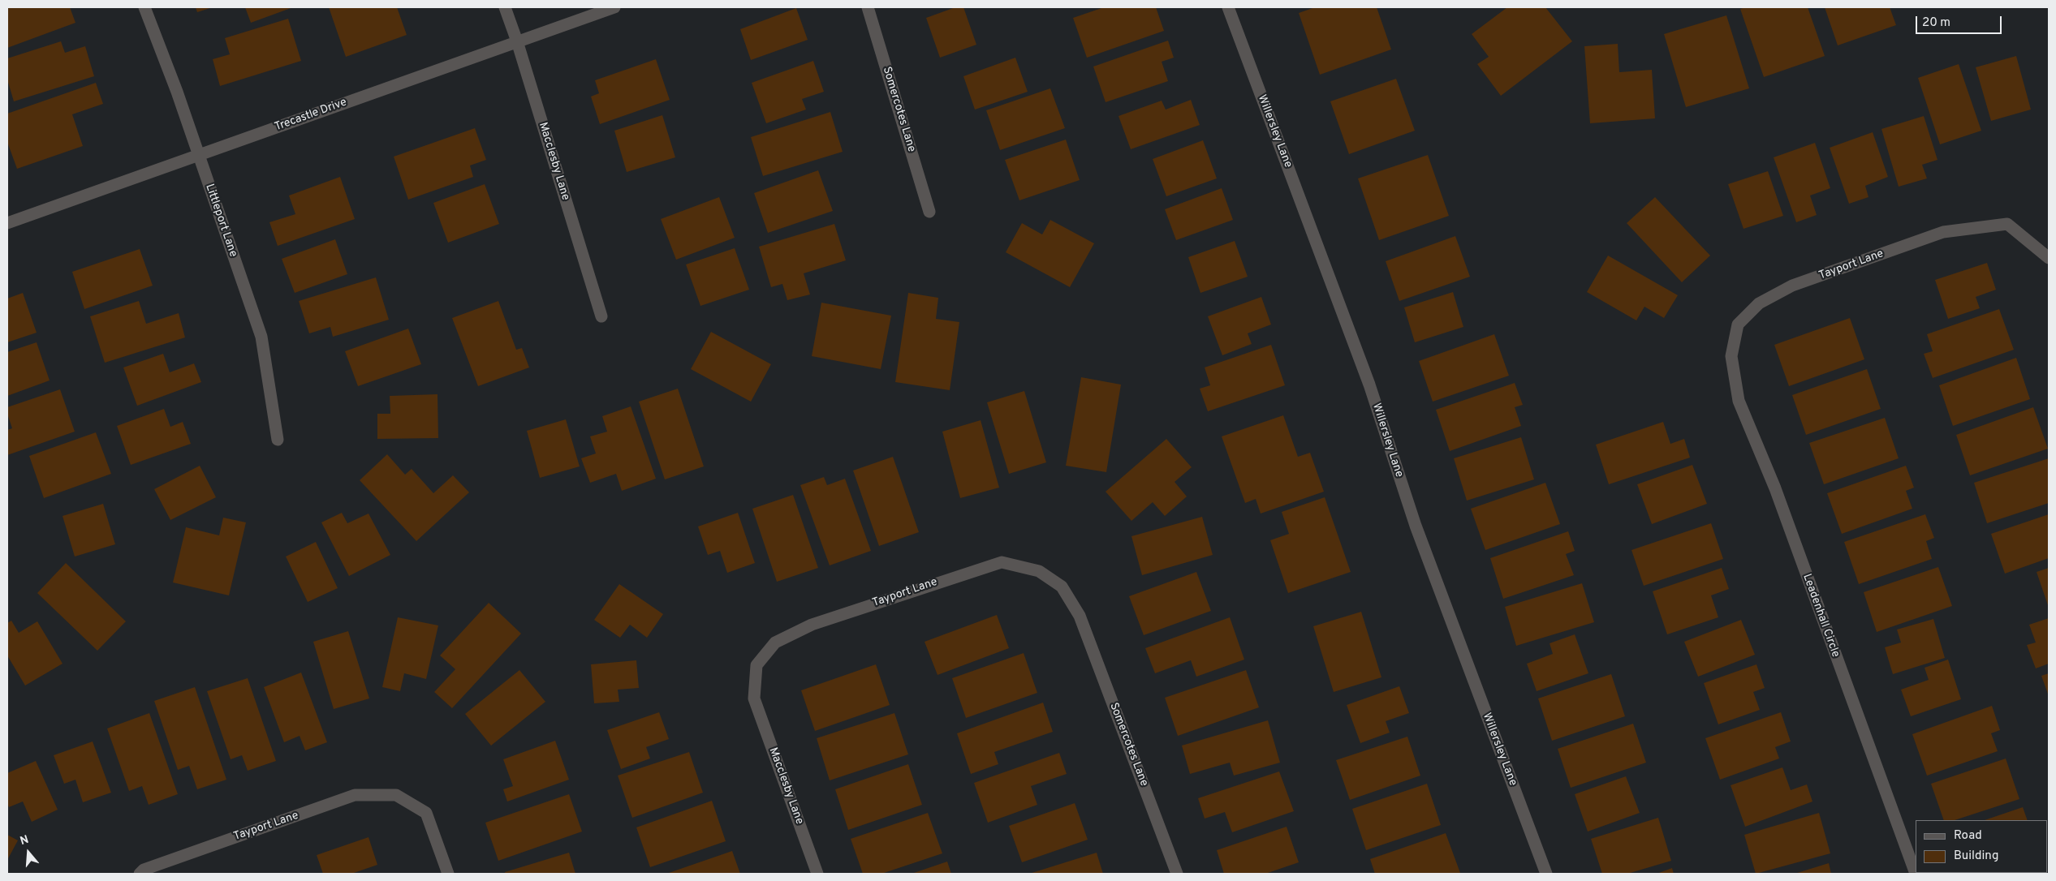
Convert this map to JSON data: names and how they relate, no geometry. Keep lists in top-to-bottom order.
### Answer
{
  "streets": {
    "street": [
      "Somercotes Lane",
      "Trecastle Drive",
      "Willersley Lane",
      "Macclesby Lane",
      "Littleport Lane",
      "Tayport Lane",
      "Leadenhall Circle"
    ]
  },
  "crossings": [
    ["Somercotes Lane", "Tayport Lane"],
    ["Trecastle Drive", "Macclesby Lane"],
    ["Trecastle Drive", "Littleport Lane"],
    ["Macclesby Lane", "Tayport Lane"],
    ["Tayport Lane", "Leadenhall Circle"]
  ],
  "legend": ["Road", "Building"],
  "scale_bar": "20 m",
  "north": "top"
}
